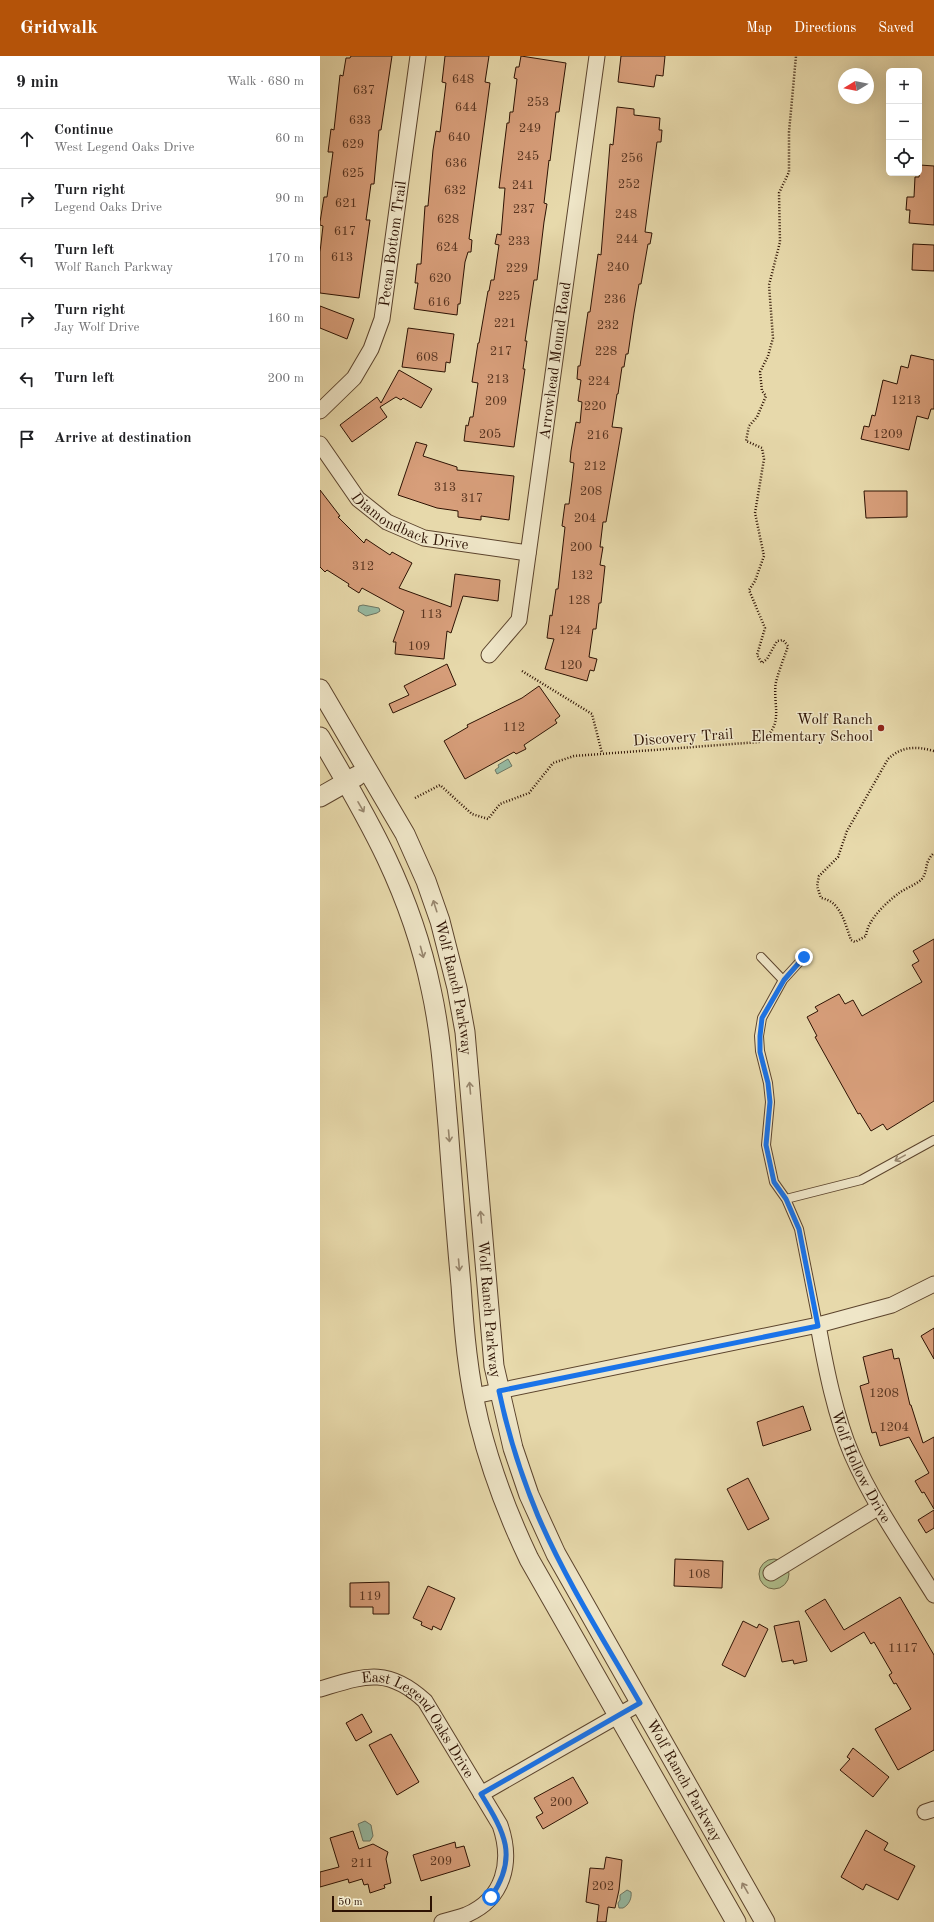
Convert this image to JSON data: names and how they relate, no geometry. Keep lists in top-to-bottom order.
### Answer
{
  "streets": {
    "street": [
      "Pecan Bottom Trail",
      "Arrowhead Mound Road",
      "Diamondback Drive",
      "Wolf Ranch Parkway",
      "Wolf Hollow Drive",
      "East Legend Oaks Drive"
    ],
    "path": ["Discovery Trail"]
  },
  "crossings": [
    ["Arrowhead Mound Road", "Diamondback Drive"]
  ],
  "places": ["Wolf Ranch Elementary School"],
  "house_numbers": [
    "648",
    "637",
    "253",
    "644",
    "633",
    "249",
    "640",
    "629",
    "245",
    "256",
    "636",
    "625",
    "252",
    "241",
    "632",
    "621",
    "237",
    "248",
    "628",
    "617",
    "244",
    "233",
    "624",
    "613",
    "240",
    "229",
    "620",
    "225",
    "236",
    "616",
    "221",
    "232",
    "217",
    "228",
    "608",
    "213",
    "224",
    "1213",
    "209",
    "220",
    "205",
    "1209",
    "216",
    "212",
    "313",
    "208",
    "317",
    "204",
    "200",
    "312",
    "132",
    "128",
    "113",
    "124",
    "109",
    "120",
    "112",
    "1208",
    "1204",
    "108",
    "119",
    "1117",
    "200",
    "209",
    "211",
    "202"
  ],
  "scale_bar": "50 m",
  "north": "left",
  "page": {
    "header": "Gridwalk",
    "nav": ["Map", "Directions", "Saved"],
    "heading": ["9 min", "Walk · 680 m"],
    "map_buttons": ["+", "−"],
    "list": [
      ["Continue", "West Legend Oaks Drive", "60 m"],
      ["Turn right", "Legend Oaks Drive", "90 m"],
      ["Turn left", "Wolf Ranch Parkway", "170 m"],
      ["Turn right", "Jay Wolf Drive", "160 m"],
      ["Turn left", "200 m"],
      "Arrive at destination"
    ],
    "scale": "50 m"
  }
}
